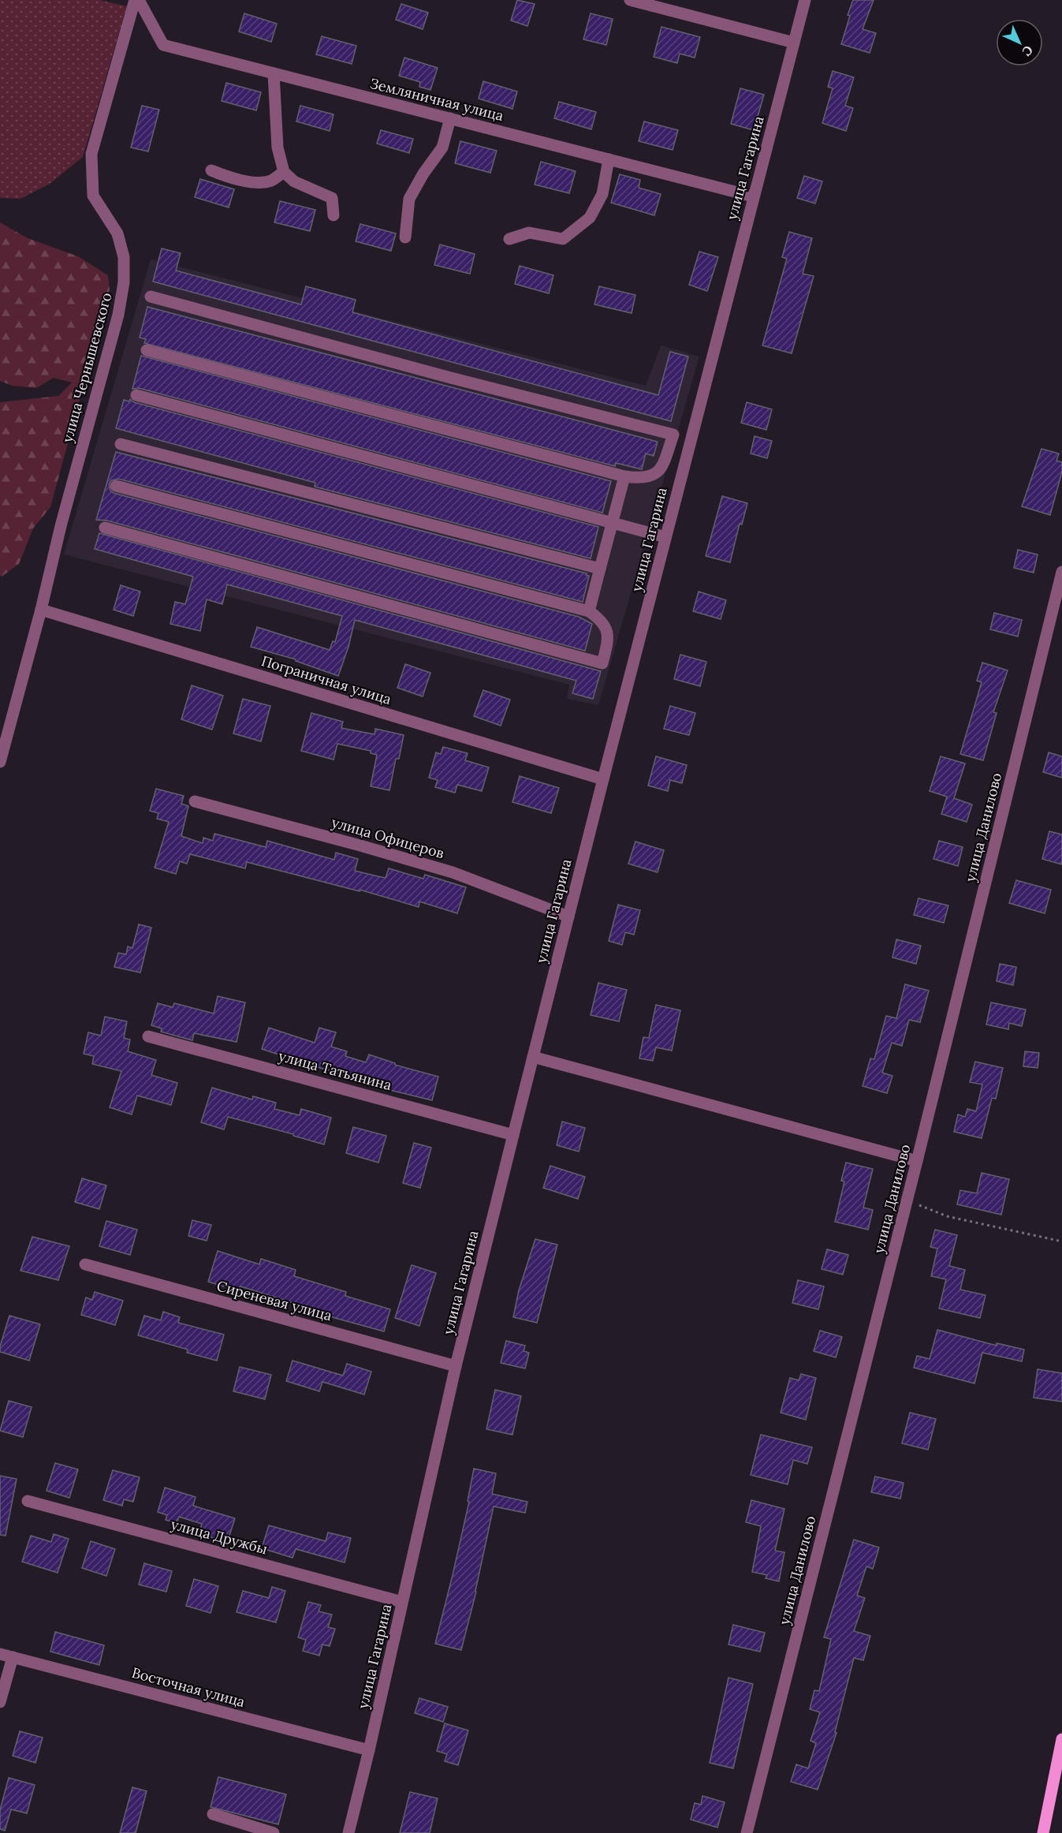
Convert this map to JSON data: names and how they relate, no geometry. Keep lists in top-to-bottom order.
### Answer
{
  "streets": {
    "street": [
      "Земляничная улица",
      "улица Гагарина",
      "улица Чернышевского",
      "Пограничная улица",
      "улица Данилово",
      "улица Офицеров",
      "улица Татьянина",
      "Сиреневая улица",
      "улица Дружбы",
      "Восточная улица"
    ]
  },
  "crossings": [
    ["Земляничная улица", "улица Гагарина"],
    ["улица Гагарина", "Пограничная улица"],
    ["улица Гагарина", "улица Офицеров"],
    ["улица Гагарина", "улица Татьянина"],
    ["улица Гагарина", "Сиреневая улица"],
    ["улица Гагарина", "улица Дружбы"],
    ["улица Гагарина", "Восточная улица"],
    ["улица Чернышевского", "Пограничная улица"]
  ],
  "north": "bottom right"
}
